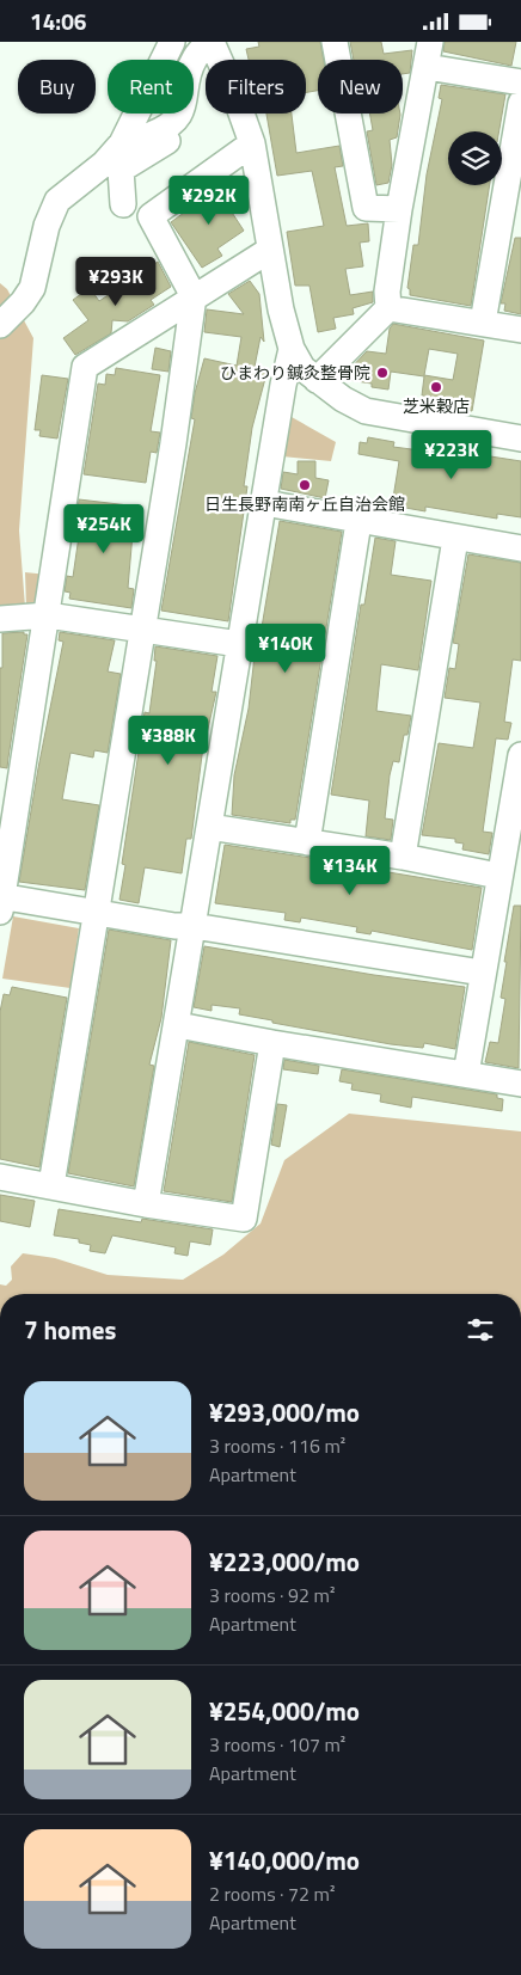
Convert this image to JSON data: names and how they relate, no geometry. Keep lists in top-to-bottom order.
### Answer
{
  "places": ["ひまわり鍼灸整骨院", "芝米穀店", "日生長野南南ヶ丘自治会館"],
  "page": {
    "status": "14:06",
    "chip": [
      "Buy",
      "Rent",
      "Filters",
      "New"
    ],
    "price": [
      "¥292K",
      "¥293K",
      "¥223K",
      "¥254K",
      "¥140K",
      "¥388K",
      "¥134K"
    ],
    "heading": "7 homes",
    "list": [
      {
        "name": "¥293,000/mo",
        "note": "3 rooms · 116 m² · Apartment"
      },
      {
        "name": "¥223,000/mo",
        "note": "3 rooms · 92 m² · Apartment"
      },
      {
        "name": "¥254,000/mo",
        "note": "3 rooms · 107 m² · Apartment"
      },
      {
        "name": "¥140,000/mo",
        "note": "2 rooms · 72 m² · Apartment"
      }
    ]
  }
}
